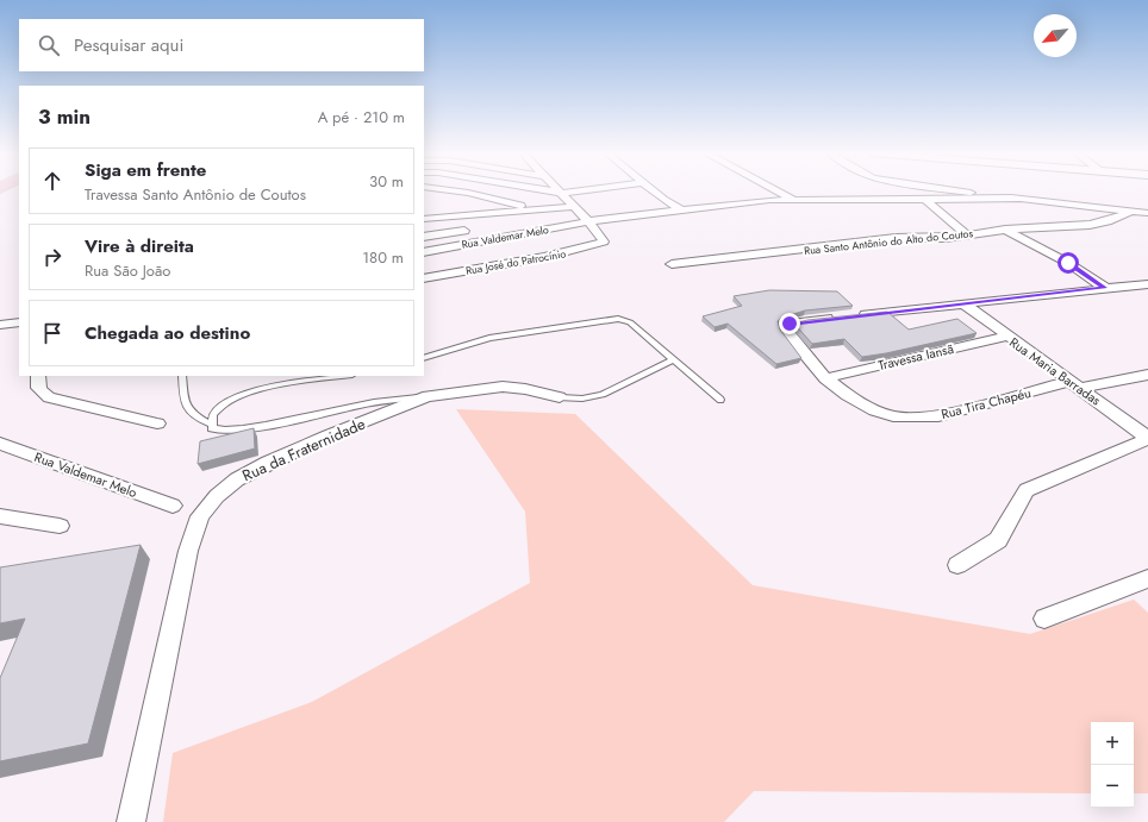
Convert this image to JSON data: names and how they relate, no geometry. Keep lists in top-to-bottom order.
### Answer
{
  "streets": {
    "street": [
      "Rua Valdemar Melo",
      "Rua Santo Antônio do Alto do Coutos",
      "Rua José do Patrocínio",
      "Travessa Iansã",
      "Rua Maria Barradas",
      "Rua Tira Chapéu",
      "Rua da Fraternidade"
    ]
  },
  "crossings": [
    ["Rua Valdemar Melo", "Rua José do Patrocínio"],
    ["Travessa Iansã", "Rua Maria Barradas"],
    ["Travessa Iansã", "Rua Tira Chapéu"],
    ["Rua Maria Barradas", "Rua Tira Chapéu"]
  ],
  "north": "bottom left",
  "page": {
    "search": "Pesquisar aqui",
    "heading": ["3 min", "A pé · 210 m"],
    "list": [
      ["Siga em frente", "Travessa Santo Antônio de Coutos", "30 m"],
      ["Vire à direita", "Rua São João", "180 m"],
      "Chegada ao destino"
    ],
    "map_buttons": ["+", "−"]
  }
}
